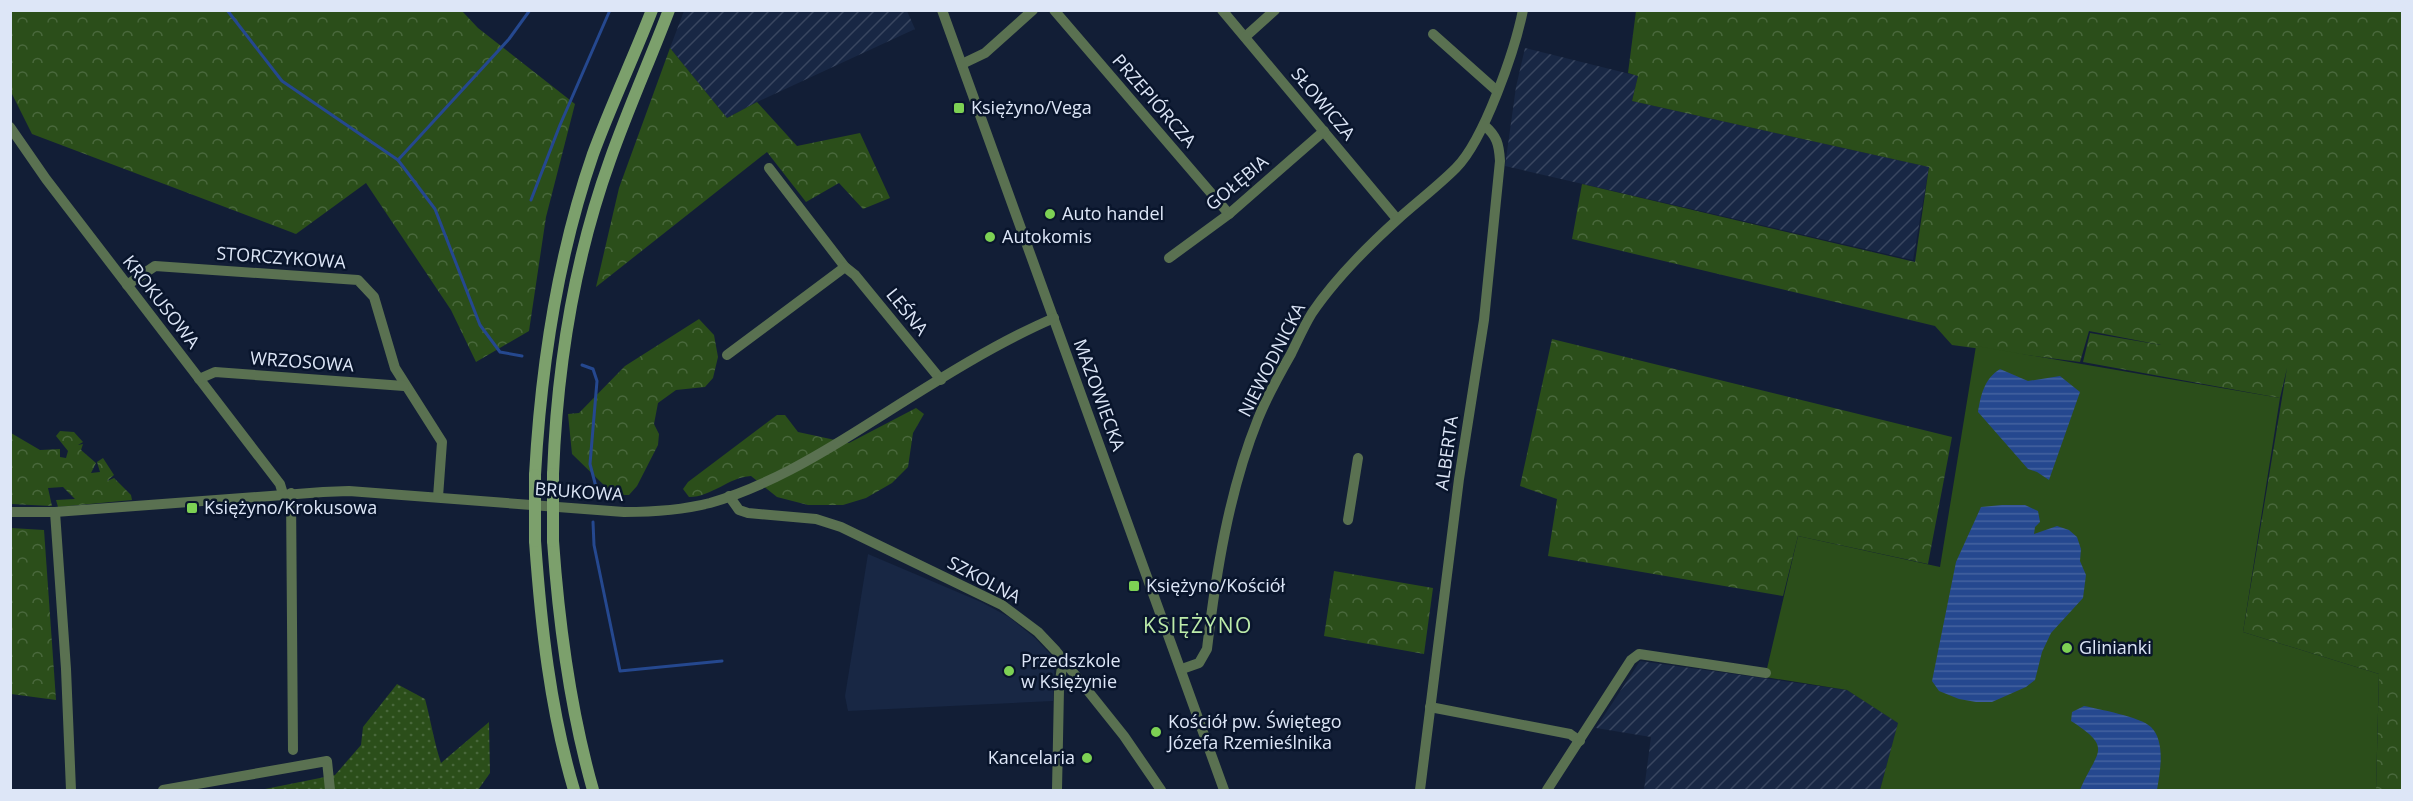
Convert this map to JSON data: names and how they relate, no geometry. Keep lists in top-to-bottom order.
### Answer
{
  "streets": {
    "street": [
      "PRZEPIÓRCZA",
      "SŁOWICZA",
      "GOŁĘBIA",
      "STORCZYKOWA",
      "KROKUSOWA",
      "LEŚNA",
      "NIEWODNICKA",
      "WRZOSOWA",
      "MAZOWIECKA",
      "ALBERTA",
      "BRUKOWA",
      "SZKOLNA"
    ]
  },
  "crossings": [
    ["PRZEPIÓRCZA", "GOŁĘBIA"],
    ["SŁOWICZA", "GOŁĘBIA"],
    ["SŁOWICZA", "NIEWODNICKA"],
    ["STORCZYKOWA", "KROKUSOWA"],
    ["STORCZYKOWA", "WRZOSOWA"],
    ["STORCZYKOWA", "BRUKOWA"],
    ["KROKUSOWA", "WRZOSOWA"],
    ["KROKUSOWA", "BRUKOWA"],
    ["LEŚNA", "BRUKOWA"],
    ["NIEWODNICKA", "MAZOWIECKA"],
    ["NIEWODNICKA", "ALBERTA"],
    ["MAZOWIECKA", "BRUKOWA"],
    ["BRUKOWA", "SZKOLNA"]
  ],
  "districts": ["KSIĘŻYNO"],
  "places": {
    "transit": ["Księżyno/Vega", "Księżyno/Krokusowa", "Księżyno/Kościół"],
    "other": [
      "Auto handel",
      "Autokomis",
      "Glinianki",
      "Przedszkole w Księżynie",
      "Kościół pw. Świętego Józefa Rzemieślnika",
      "Kancelaria"
    ]
  }
}
